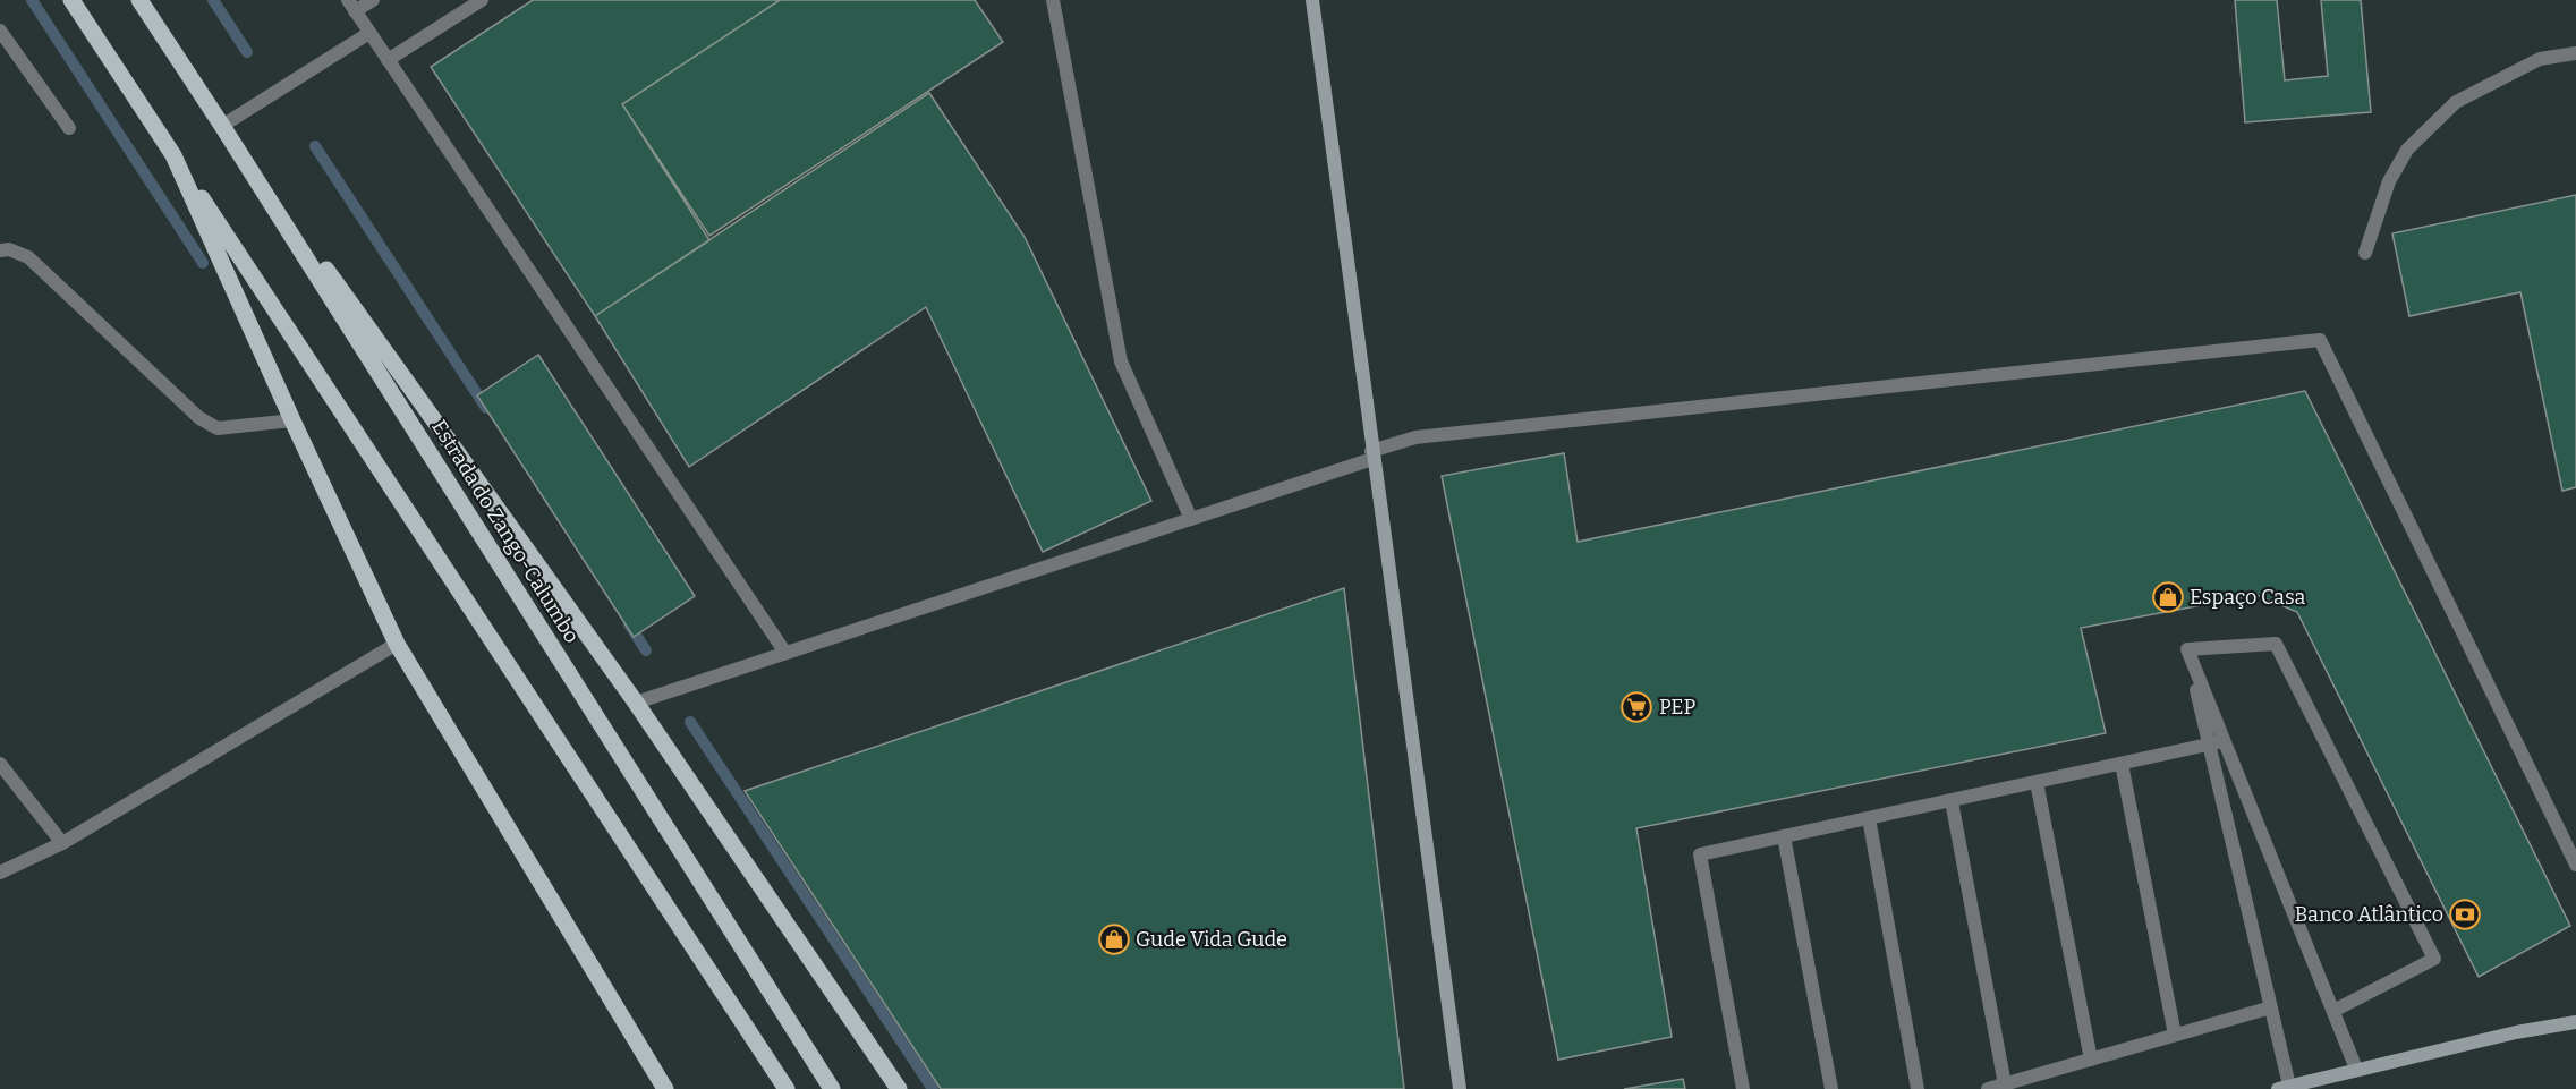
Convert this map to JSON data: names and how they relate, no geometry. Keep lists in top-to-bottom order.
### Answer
{
  "streets": {
    "main road": ["Estrada do Zango-Calumbo"]
  },
  "places": {
    "shop": ["Espaço Casa", "Gude Vida Gude"],
    "supermarket": ["PEP"],
    "bank": ["Banco Atlântico"]
  }
}
